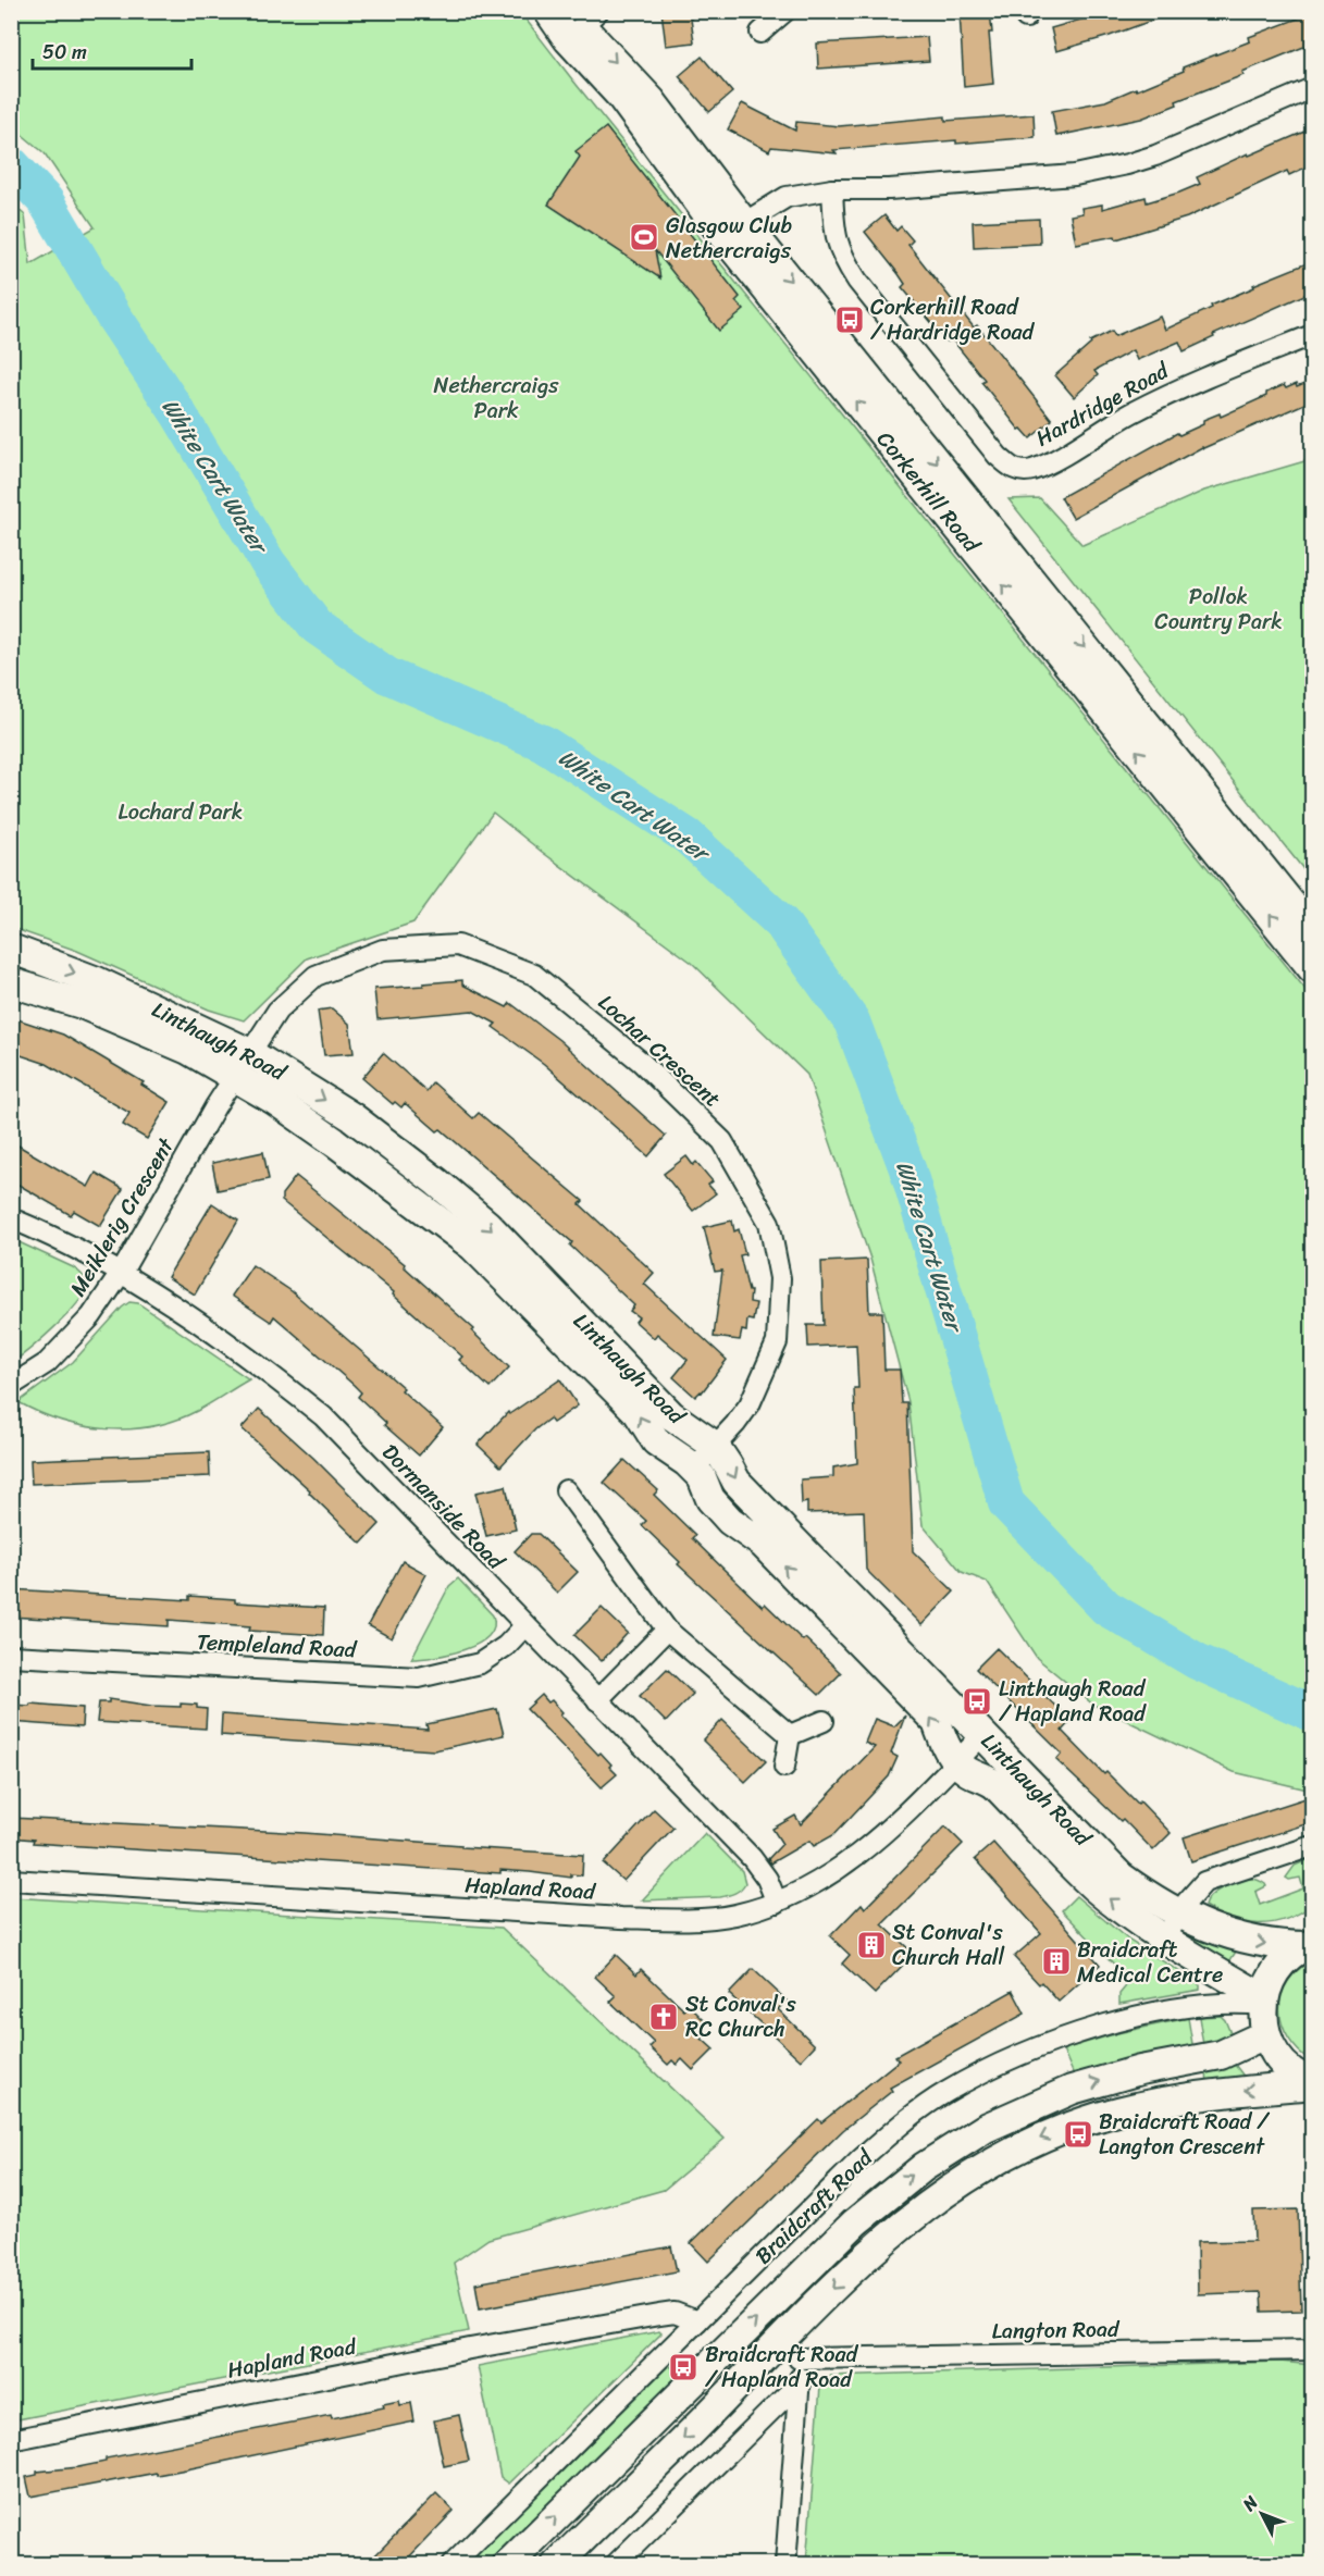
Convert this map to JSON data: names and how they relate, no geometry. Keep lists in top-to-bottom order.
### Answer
{
  "streets": {
    "street": [
      "Hardridge Road",
      "Corkerhill Road",
      "Linthaugh Road",
      "Lochar Crescent",
      "Meiklerig Crescent",
      "Dormanside Road",
      "Templeland Road",
      "Hapland Road",
      "Braidcraft Road",
      "Langton Road"
    ]
  },
  "crossings": [
    ["Linthaugh Road", "Lochar Crescent"],
    ["Linthaugh Road", "Meiklerig Crescent"],
    ["Linthaugh Road", "Hapland Road"],
    ["Linthaugh Road", "Braidcraft Road"],
    ["Lochar Crescent", "Meiklerig Crescent"],
    ["Meiklerig Crescent", "Dormanside Road"],
    ["Dormanside Road", "Templeland Road"],
    ["Dormanside Road", "Hapland Road"],
    ["Hapland Road", "Braidcraft Road"]
  ],
  "water": ["White Cart Water"],
  "parks": ["Nethercraigs Park", "Pollok Country Park", "Lochard Park"],
  "places": {
    "sports": ["Glasgow Club Nethercraigs"],
    "bus stop": [
      "Corkerhill Road / Hardridge Road",
      "Linthaugh Road / Hapland Road",
      "Braidcraft Road / Langton Crescent",
      "Braidcraft Road / Hapland Road"
    ],
    "building": ["St Conval's Church Hall", "Braidcraft Medical Centre"],
    "church": ["St Conval's RC Church"]
  },
  "scale_bar": "50 m",
  "north": "top left"
}
